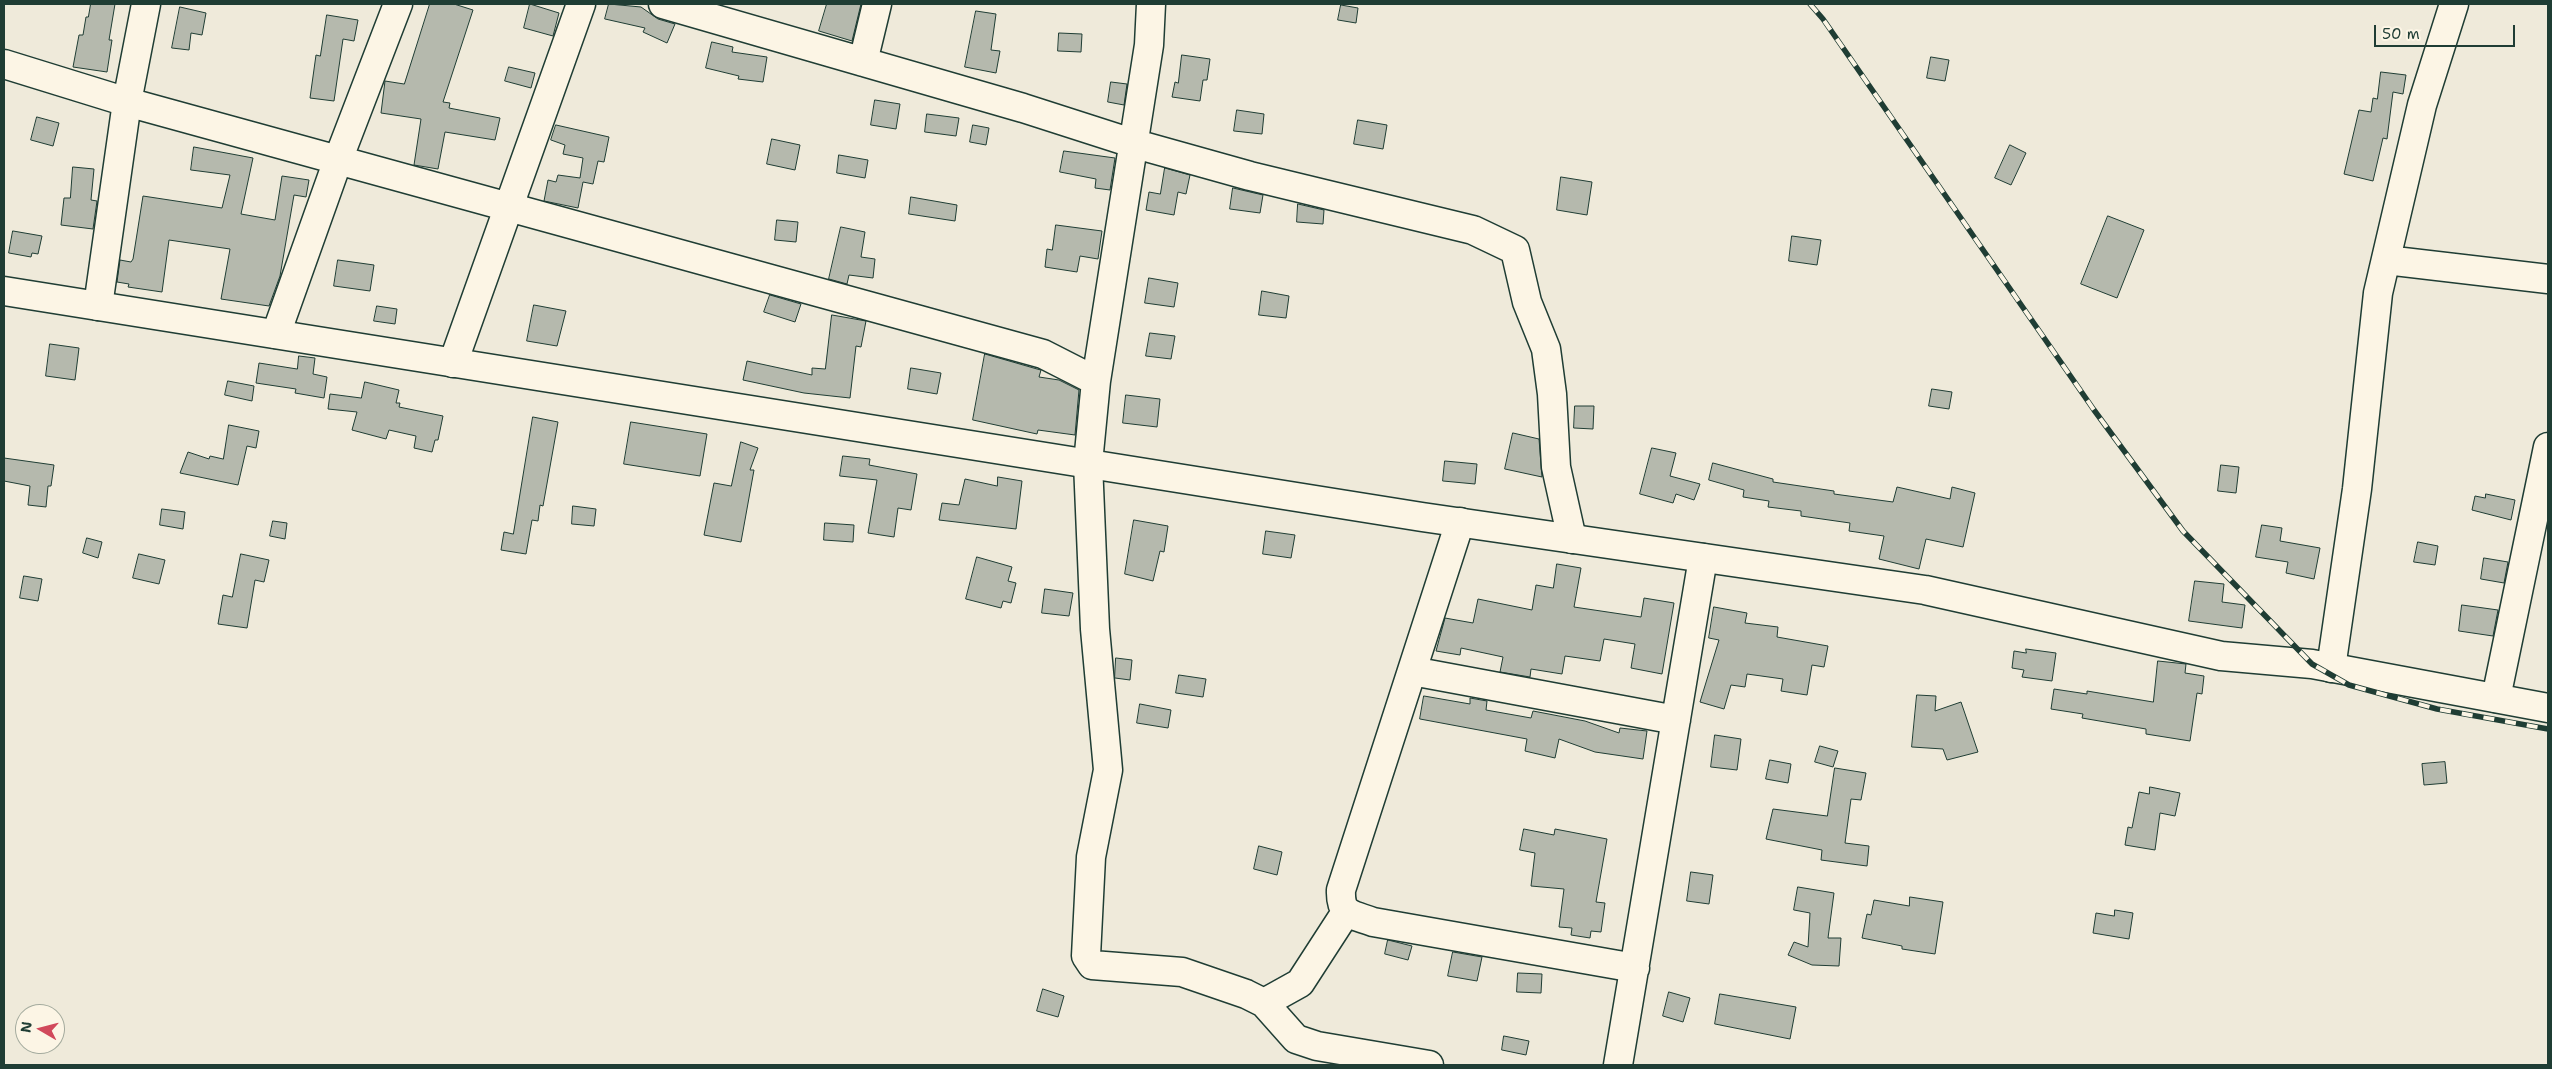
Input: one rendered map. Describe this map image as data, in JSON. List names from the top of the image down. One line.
{"scale_bar":"50 m","north":"left"}
